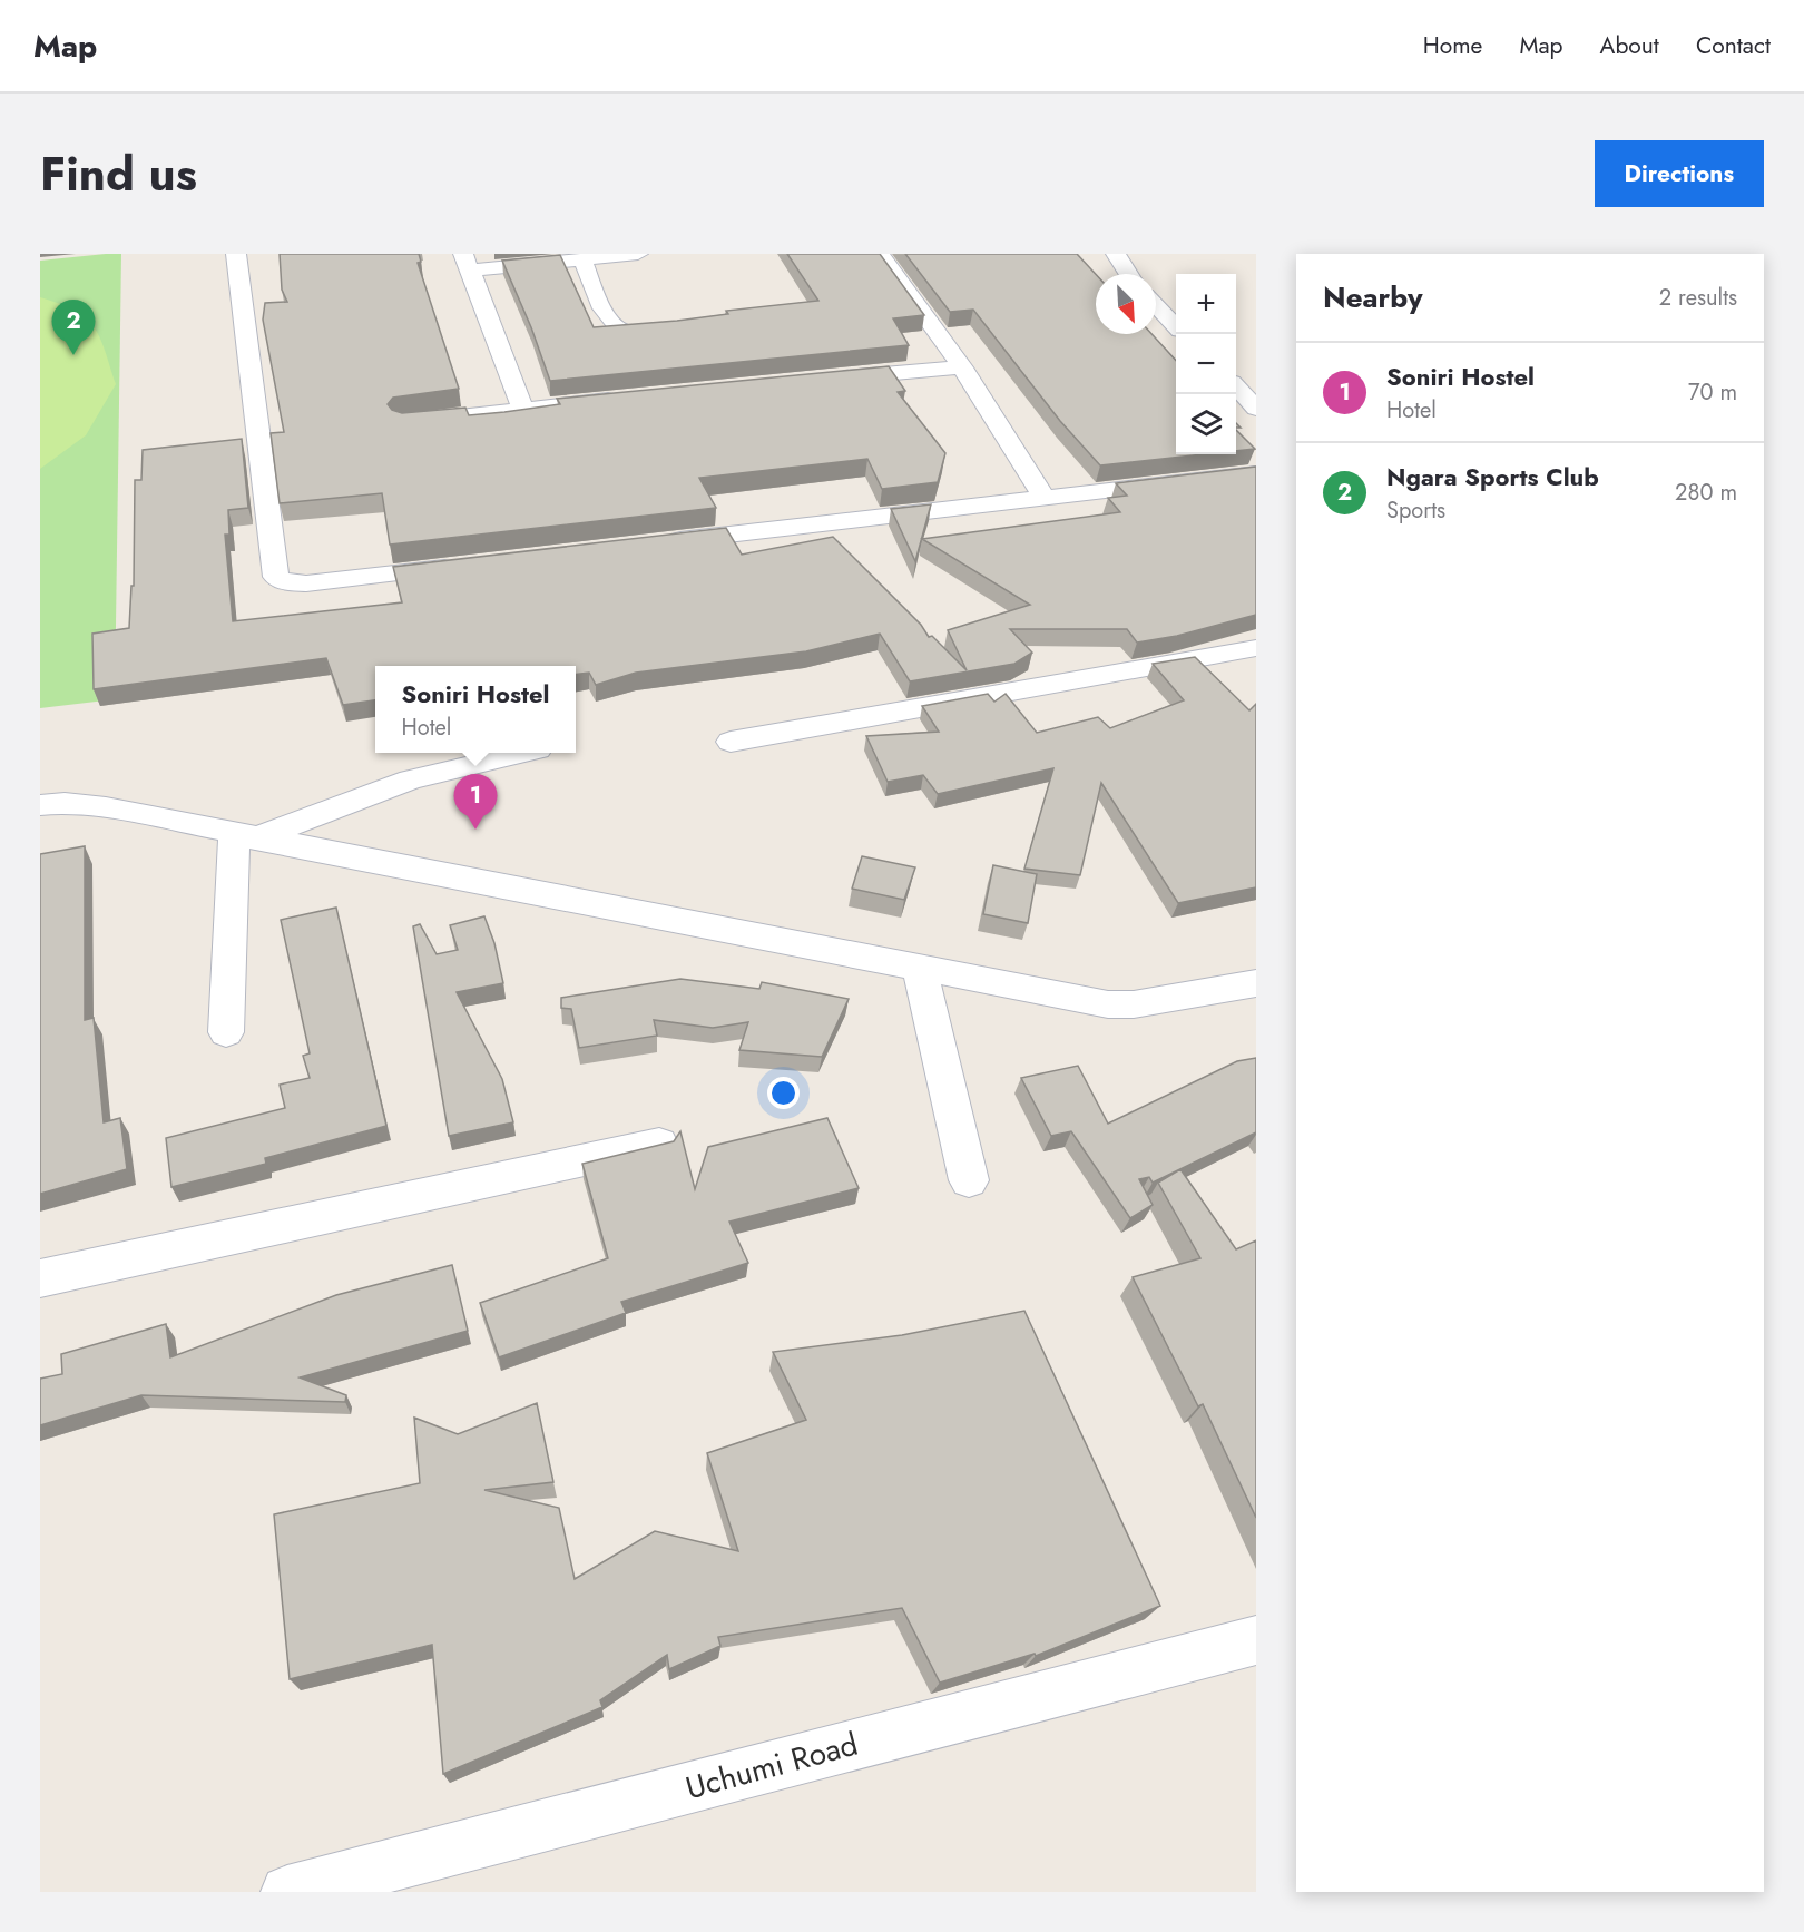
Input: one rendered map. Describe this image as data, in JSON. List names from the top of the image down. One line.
{"streets":{"street":["Uchumi Road"]},"north":"bottom right","page":{"header":"Map","nav":["Home","Map","About","Contact"],"title":"Find us","buttons":"Directions","heading":["Nearby","2 results"],"map_buttons":["+","−"],"pins":["2","1"],"list":[{"mark":"1","name":"Soniri Hostel","note":"Hotel","value":"70 m"},{"mark":"2","name":"Ngara Sports Club","note":"Sports","value":"280 m"}],"popup":["Soniri Hostel","Hotel"]}}
